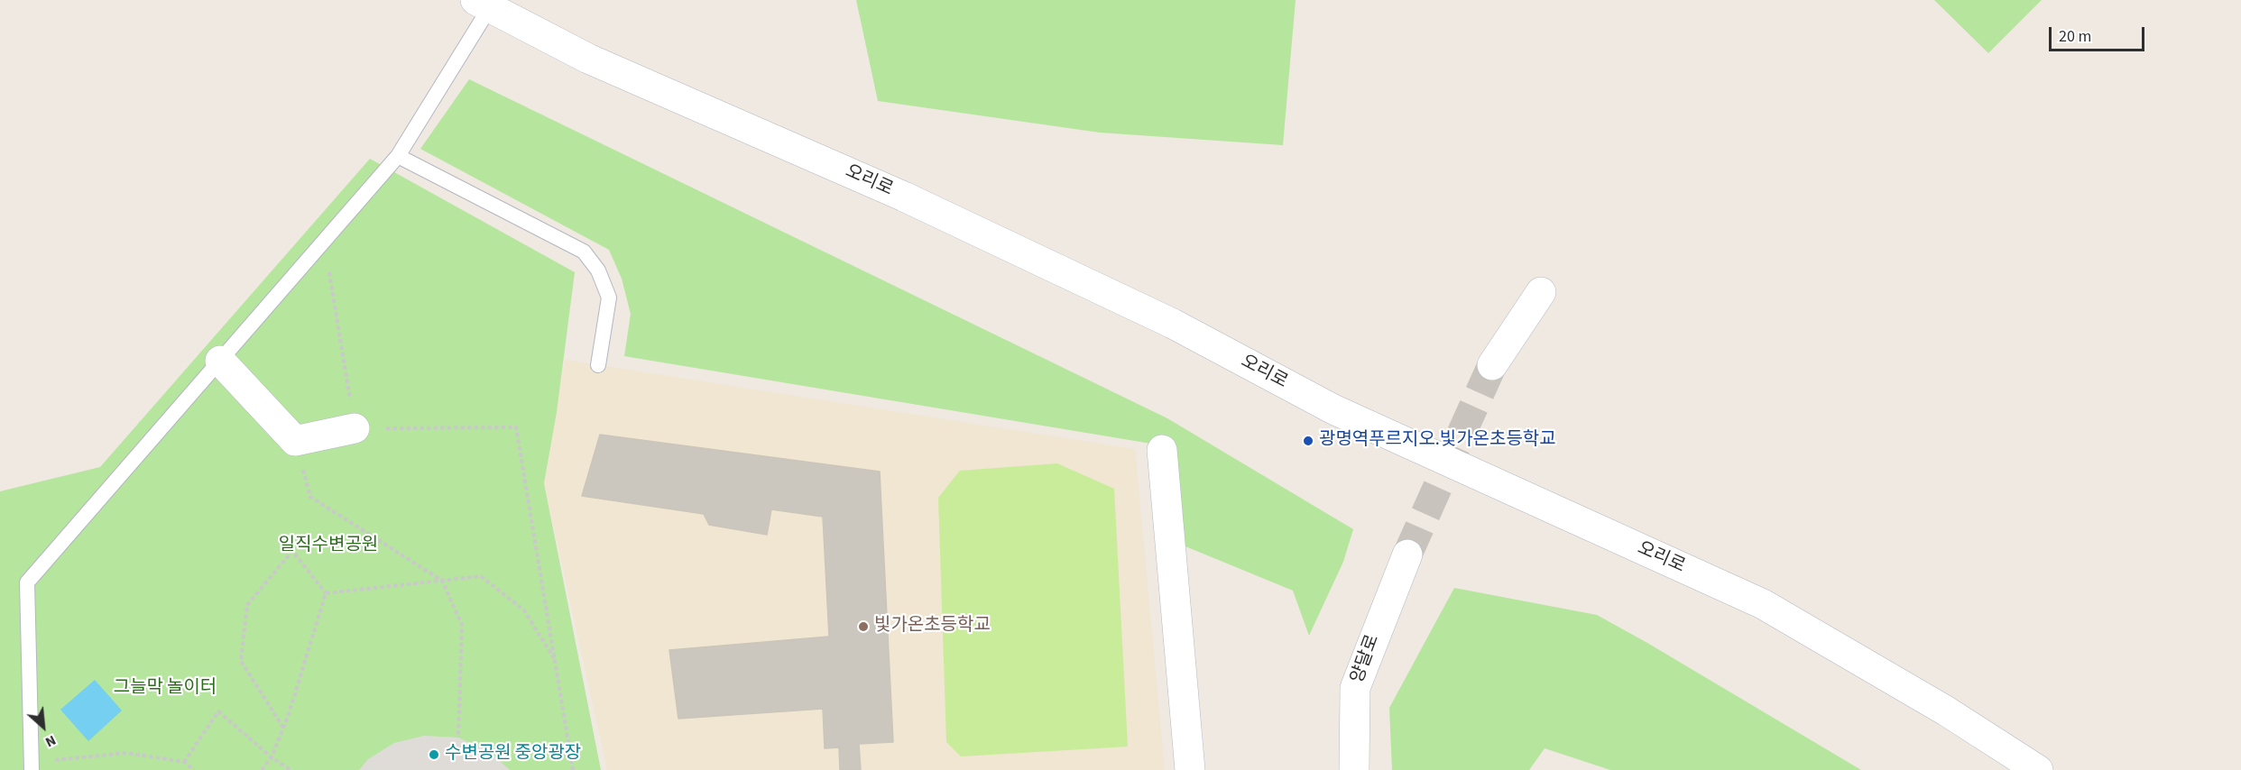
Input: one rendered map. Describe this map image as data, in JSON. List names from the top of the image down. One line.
{"streets":{"main road":["오리로","양달로"]},"parks":["일직수변공원","그늘막 놀이터"],"places":["광명역푸르지오.빛가온초등학교","빛가온초등학교","수변공원 중앙광장"],"scale_bar":"20 m","north":"bottom right"}
